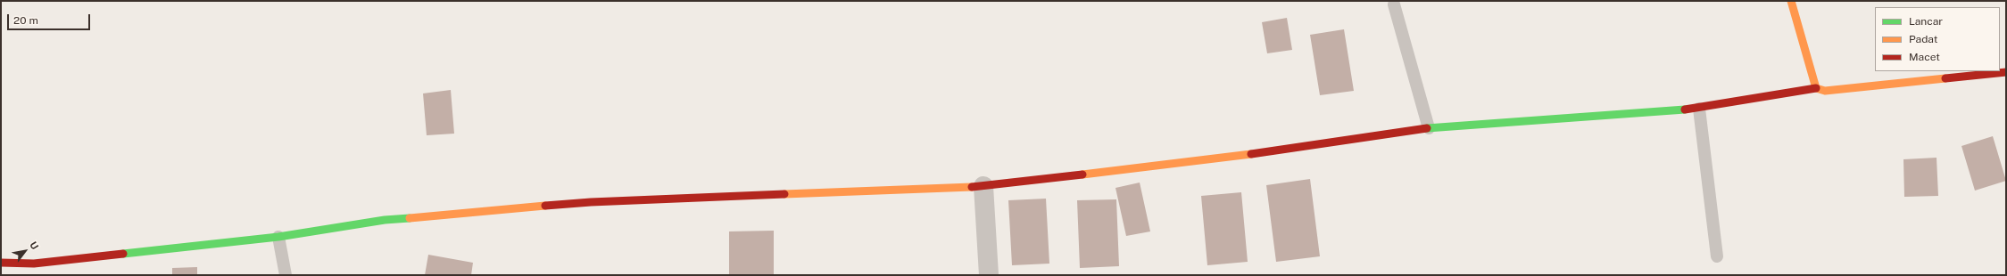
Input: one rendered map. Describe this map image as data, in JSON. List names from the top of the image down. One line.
{"legend":["Lancar","Padat","Macet"],"scale_bar":"20 m","north":"top right"}
